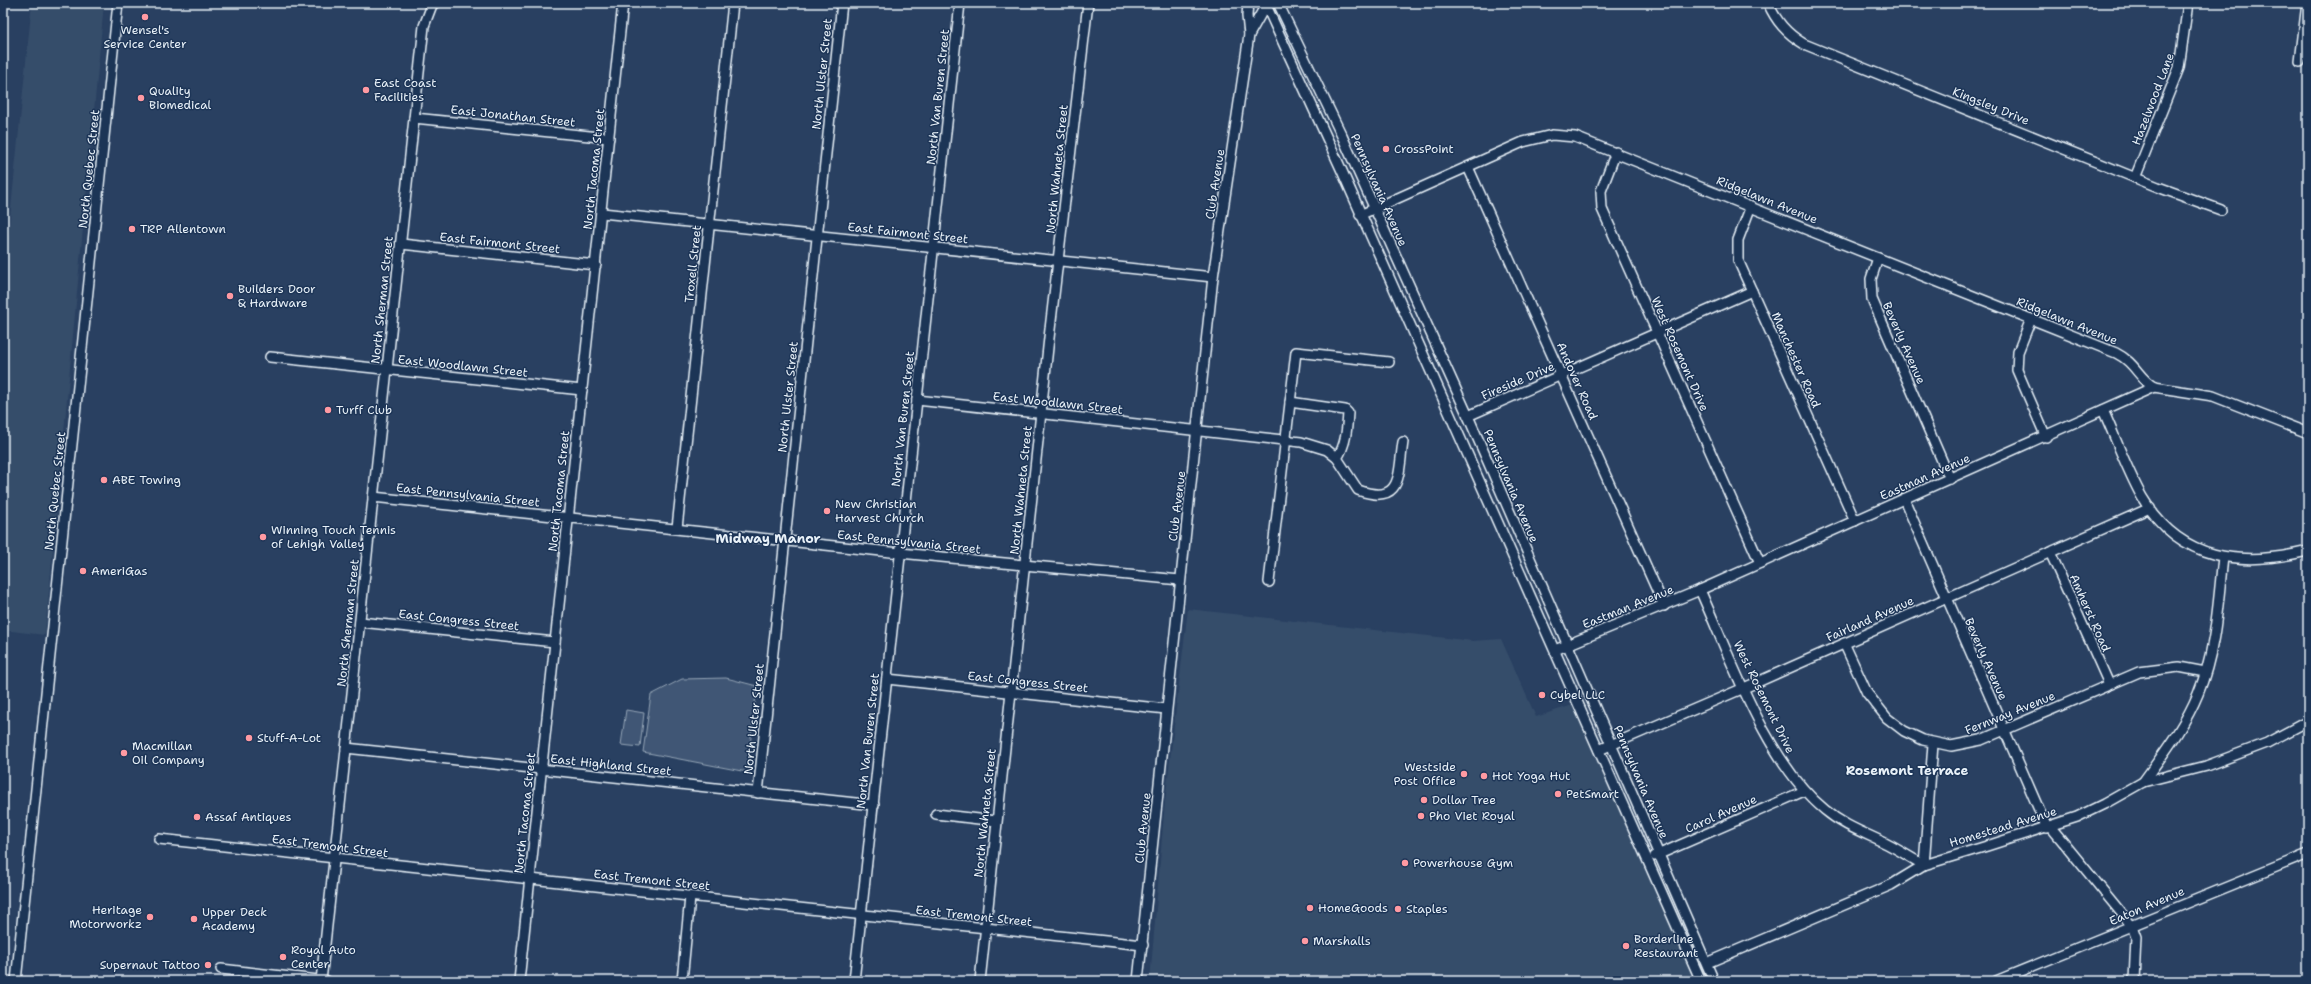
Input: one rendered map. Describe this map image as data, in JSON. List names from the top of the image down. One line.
{"streets":{"street":["North Ulster Street","North Van Buren Street","Hazelwood Lane","Kingsley Drive","East Jonathan Street","North Quebec Street","North Tacoma Street","North Wahneta Street","Club Avenue","Pennsylvania Avenue","Ridgelawn Avenue","East Fairmont Street","Troxell Street","North Sherman Street","Beverly Avenue","West Rosemont Drive","Manchester Road","East Woodlawn Street","Fireside Drive","Andover Road","Eastman Avenue","East Pennsylvania Street","Amherst Road","Fairland Avenue","East Congress Street","Fernway Avenue","East Highland Street","Carol Avenue","Homestead Avenue","East Tremont Street","Eaton Avenue"]},"crossings":[["North Ulster Street","East Fairmont Street"],["North Ulster Street","East Pennsylvania Street"],["North Ulster Street","East Highland Street"],["North Van Buren Street","East Fairmont Street"],["North Van Buren Street","East Woodlawn Street"],["North Van Buren Street","East Pennsylvania Street"],["North Van Buren Street","East Congress Street"],["North Van Buren Street","East Highland Street"],["North Van Buren Street","East Tremont Street"],["Hazelwood Lane","Kingsley Drive"],["East Jonathan Street","North Tacoma Street"],["East Jonathan Street","North Sherman Street"],["North Tacoma Street","East Fairmont Street"],["North Tacoma Street","East Woodlawn Street"],["North Tacoma Street","East Pennsylvania Street"],["North Tacoma Street","East Congress Street"],["North Tacoma Street","East Highland Street"],["North Tacoma Street","East Tremont Street"],["North Wahneta Street","East Fairmont Street"],["North Wahneta Street","East Woodlawn Street"],["North Wahneta Street","East Pennsylvania Street"],["North Wahneta Street","East Congress Street"],["North Wahneta Street","East Tremont Street"],["Club Avenue","Pennsylvania Avenue"],["Club Avenue","East Fairmont Street"],["Club Avenue","East Woodlawn Street"],["Club Avenue","East Pennsylvania Street"],["Club Avenue","East Congress Street"],["Club Avenue","East Tremont Street"],["Pennsylvania Avenue","Ridgelawn Avenue"],["Pennsylvania Avenue","Fireside Drive"],["Pennsylvania Avenue","Eastman Avenue"],["Pennsylvania Avenue","Fairland Avenue"],["Pennsylvania Avenue","Carol Avenue"],["Pennsylvania Avenue","Homestead Avenue"],["Ridgelawn Avenue","Beverly Avenue"],["Ridgelawn Avenue","West Rosemont Drive"],["Ridgelawn Avenue","Manchester Road"],["Ridgelawn Avenue","Andover Road"],["Ridgelawn Avenue","Eastman Avenue"],["East Fairmont Street","Troxell Street"],["East Fairmont Street","North Sherman Street"],["Troxell Street","East Pennsylvania Street"],["North Sherman Street","East Woodlawn Street"],["North Sherman Street","East Pennsylvania Street"],["North Sherman Street","East Congress Street"],["North Sherman Street","East Highland Street"],["North Sherman Street","East Tremont Street"],["Beverly Avenue","Eastman Avenue"],["Beverly Avenue","Fairland Avenue"],["Beverly Avenue","Fernway Avenue"],["Beverly Avenue","Homestead Avenue"],["Beverly Avenue","Eaton Avenue"],["West Rosemont Drive","Fireside Drive"],["West Rosemont Drive","Eastman Avenue"],["West Rosemont Drive","Fairland Avenue"],["West Rosemont Drive","Carol Avenue"],["West Rosemont Drive","Homestead Avenue"],["Manchester Road","Fireside Drive"],["Manchester Road","Eastman Avenue"],["Fireside Drive","Andover Road"],["Andover Road","Eastman Avenue"],["Amherst Road","Fairland Avenue"],["Amherst Road","Fernway Avenue"],["Fairland Avenue","Fernway Avenue"]],"districts":["Midway Manor","Rosemont Terrace"],"places":["Wensel's Service Center","East Coast Facilities","Quality Biomedical","CrossPoint","TRP Allentown","Builders Door & Hardware","Turff Club","ABE Towing","New Christian Harvest Church","Winning Touch Tennis of Lehigh Valley","AmeriGas","Cybel LLC","Stuff-A-Lot","Macmillan Oil Company","Westside Post Office","Hot Yoga Hut","PetSmart","Dollar Tree","Pho Viet Royal","Assaf Antiques","Powerhouse Gym","HomeGoods","Staples","Heritage Motorworkz","Upper Deck Academy","Marshalls","Borderline Restaurant","Royal Auto Center","Supernaut Tattoo"]}
